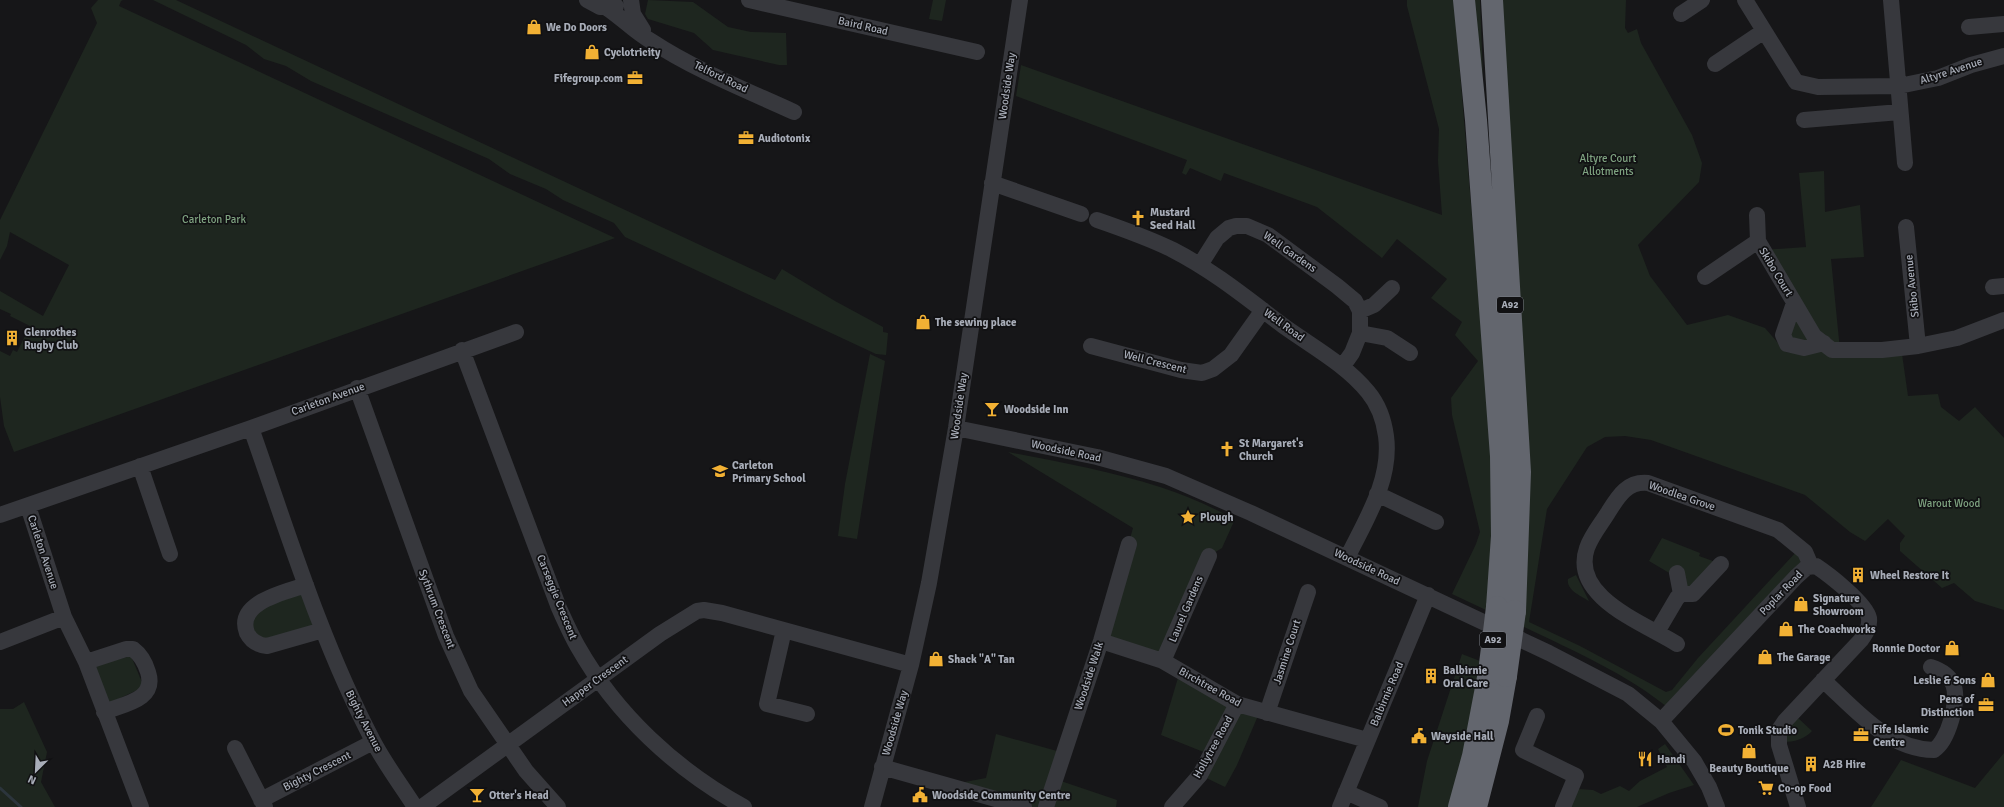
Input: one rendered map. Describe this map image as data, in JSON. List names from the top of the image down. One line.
{"streets":{"highway":["A92"],"street":["Baird Road","Altyre Avenue","Telford Road","Woodside Way","Well Gardens","Skibo Court","Skibo Avenue","Well Road","Well Crescent","Carleton Avenue","Woodside Road","Woodlea Grove","Poplar Road","Carseggie Crescent","Sythrum Crescent","Laurel Gardens","Jasmine Court","Woodside Walk","Happer Crescent","Birchtree Road","Balbirnie Road","Bighty Avenue","Hollytree Road","Bighty Crescent"]},"crossings":[["Woodside Way","Woodside Road"],["Woodside Way","Happer Crescent"],["Well Gardens","Well Road"],["Well Road","Well Crescent"],["Well Road","Woodside Road"],["Carleton Avenue","Carseggie Crescent"],["Carleton Avenue","Sythrum Crescent"],["Carleton Avenue","Bighty Avenue"],["Woodside Road","Poplar Road"],["Woodside Road","Balbirnie Road"],["Woodlea Grove","Poplar Road"],["Carseggie Crescent","Happer Crescent"],["Sythrum Crescent","Happer Crescent"],["Laurel Gardens","Birchtree Road"],["Jasmine Court","Birchtree Road"],["Woodside Walk","Birchtree Road"],["Birchtree Road","Balbirnie Road"],["Birchtree Road","Hollytree Road"],["Bighty Avenue","Bighty Crescent"]],"parks":["Altyre Court Allotments","Carleton Park","Warout Wood"],"places":{"shop":["We Do Doors","Cyclotricity","The sewing place","Signature Showroom","The Coachworks","Ronnie Doctor","The Garage","Shack \"A\" Tan","Leslie & Sons","Beauty Boutique"],"office":["Fifegroup.com","Audiotonix","Pens of Distinction","Fife Islamic Centre"],"church":["Mustard Seed Hall","St Margaret's Church"],"building":["Glenrothes Rugby Club","Wheel Restore It","Balbirnie Oral Care","A2B Hire"],"bar":["Woodside Inn","Otter's Head"],"school or university":["Carleton Primary School"],"place":["Plough"],"sports":["Tonik Studio"],"public building":["Wayside Hall","Woodside Community Centre"],"restaurant":["Handi"],"supermarket":["Co-op Food"]},"north":"bottom left"}
